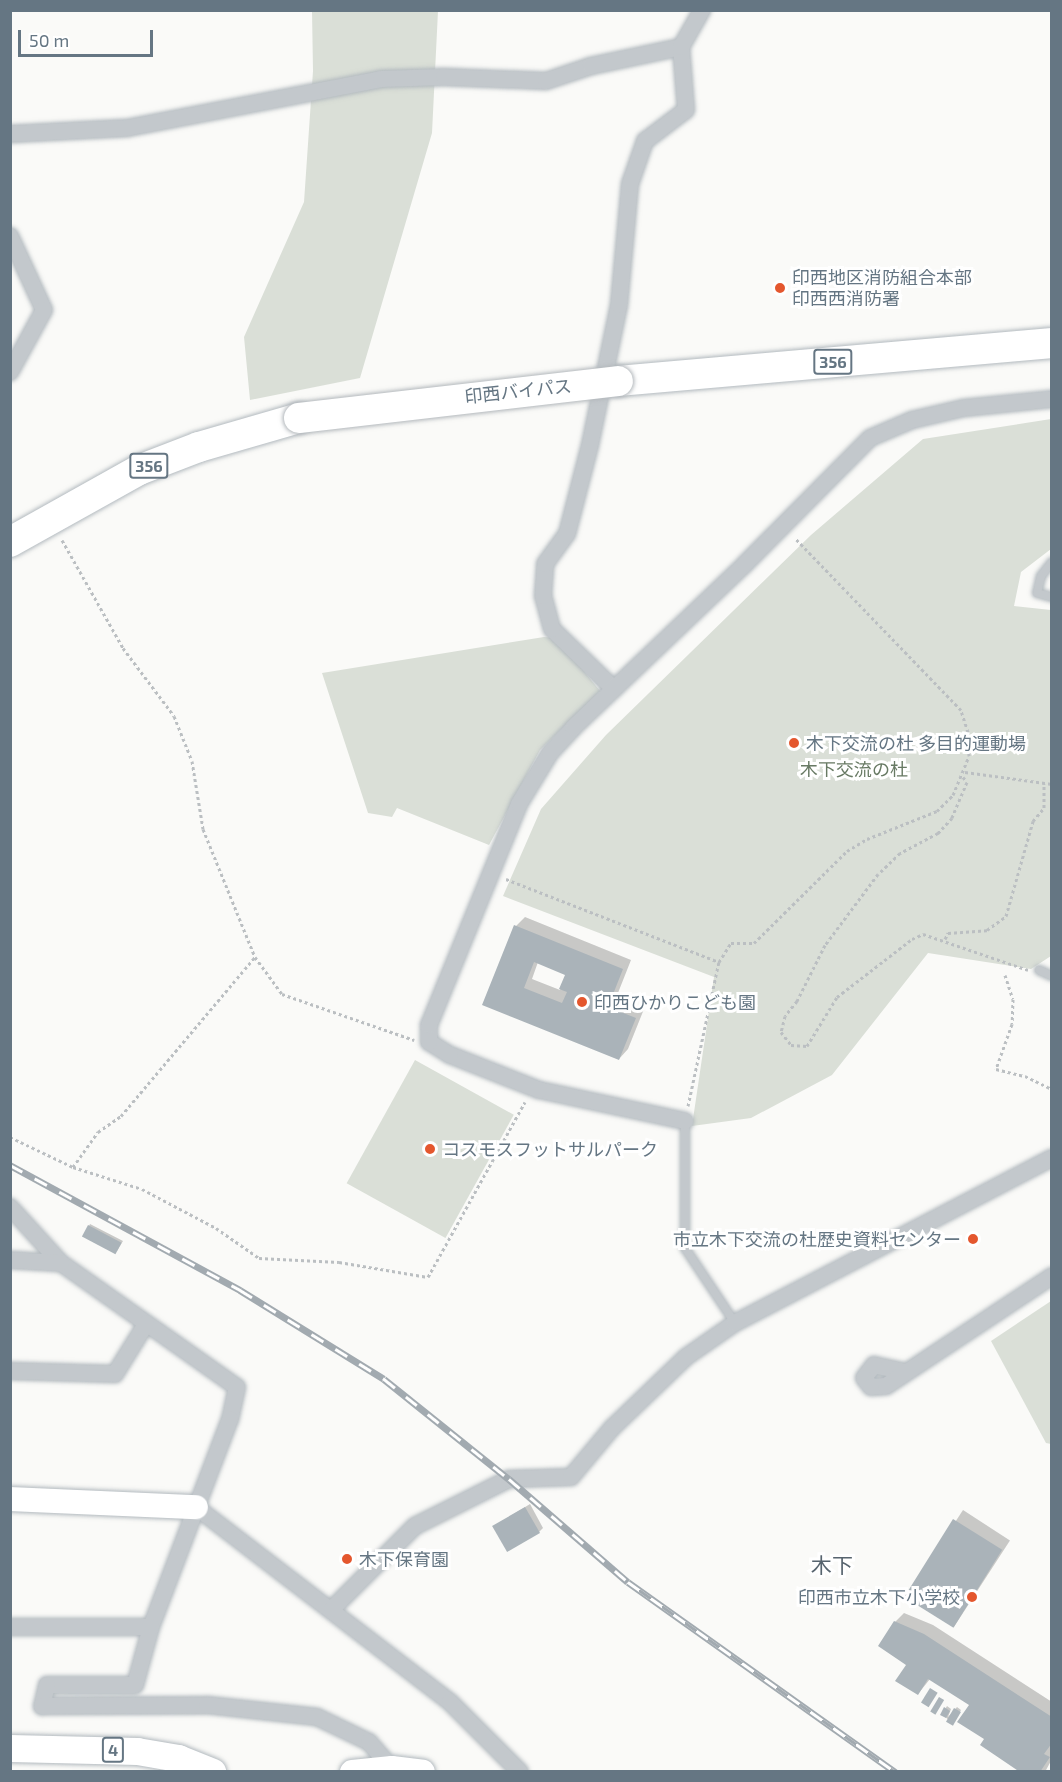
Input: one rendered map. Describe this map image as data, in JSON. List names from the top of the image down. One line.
{"streets":{"highway":["356","印西バイパス"],"main road":["4"]},"districts":["木下"],"parks":["木下交流の杜"],"places":["印西地区消防組合本部 印西西消防署","木下交流の杜 多目的運動場","印西ひかりこども園","コスモスフットサルパーク","市立木下交流の杜歴史資料センター","木下保育園","印西市立木下小学校"],"scale_bar":"50 m"}
